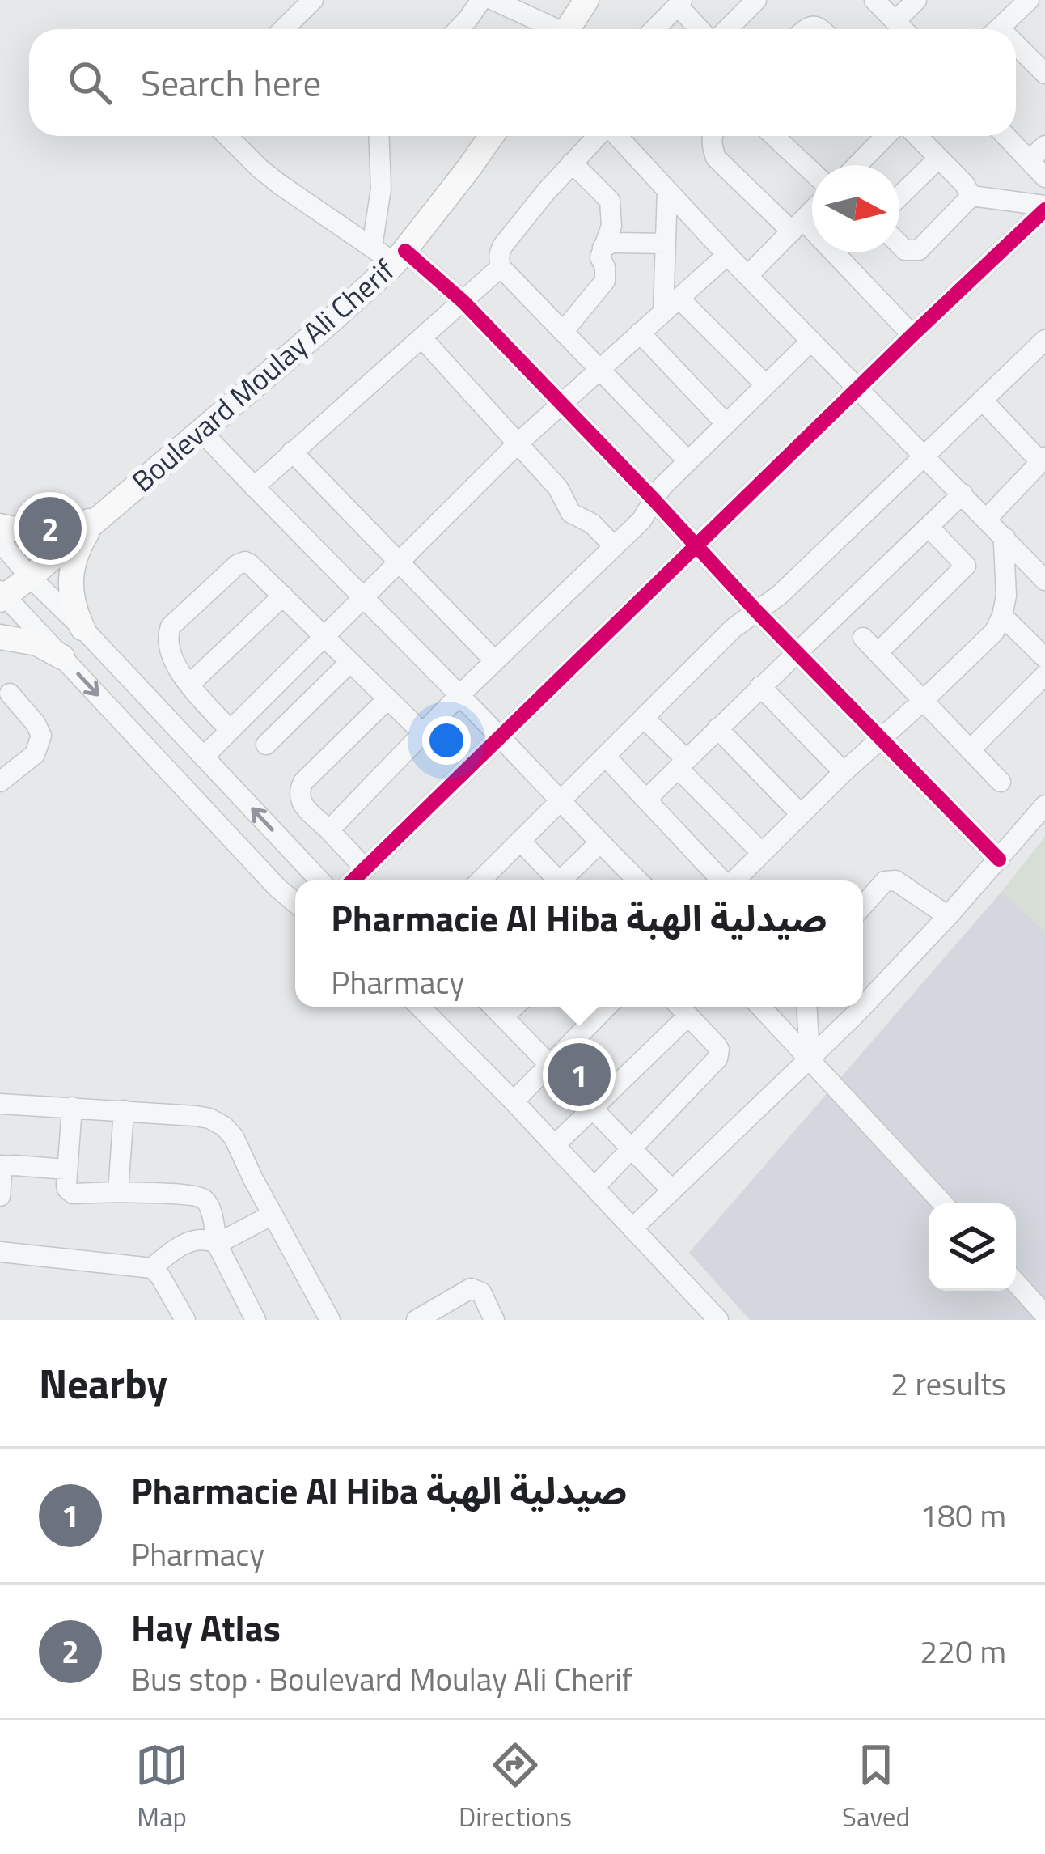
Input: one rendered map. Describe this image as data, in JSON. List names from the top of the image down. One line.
{"streets":{"main road":["Boulevard Moulay Ali Cherif"]},"north":"right","page":{"search":"Search here","pins":["2","1"],"popup":["Pharmacie Al Hiba صيدلية الهبة","Pharmacy"],"heading":["Nearby","2 results"],"list":[{"mark":"1","name":"Pharmacie Al Hiba صيدلية الهبة","note":"Pharmacy","value":"180 m"},{"mark":"2","name":"Hay Atlas","note":"Bus stop · Boulevard Moulay Ali Cherif","value":"220 m"}],"nav":["Map","Directions","Saved"]}}
